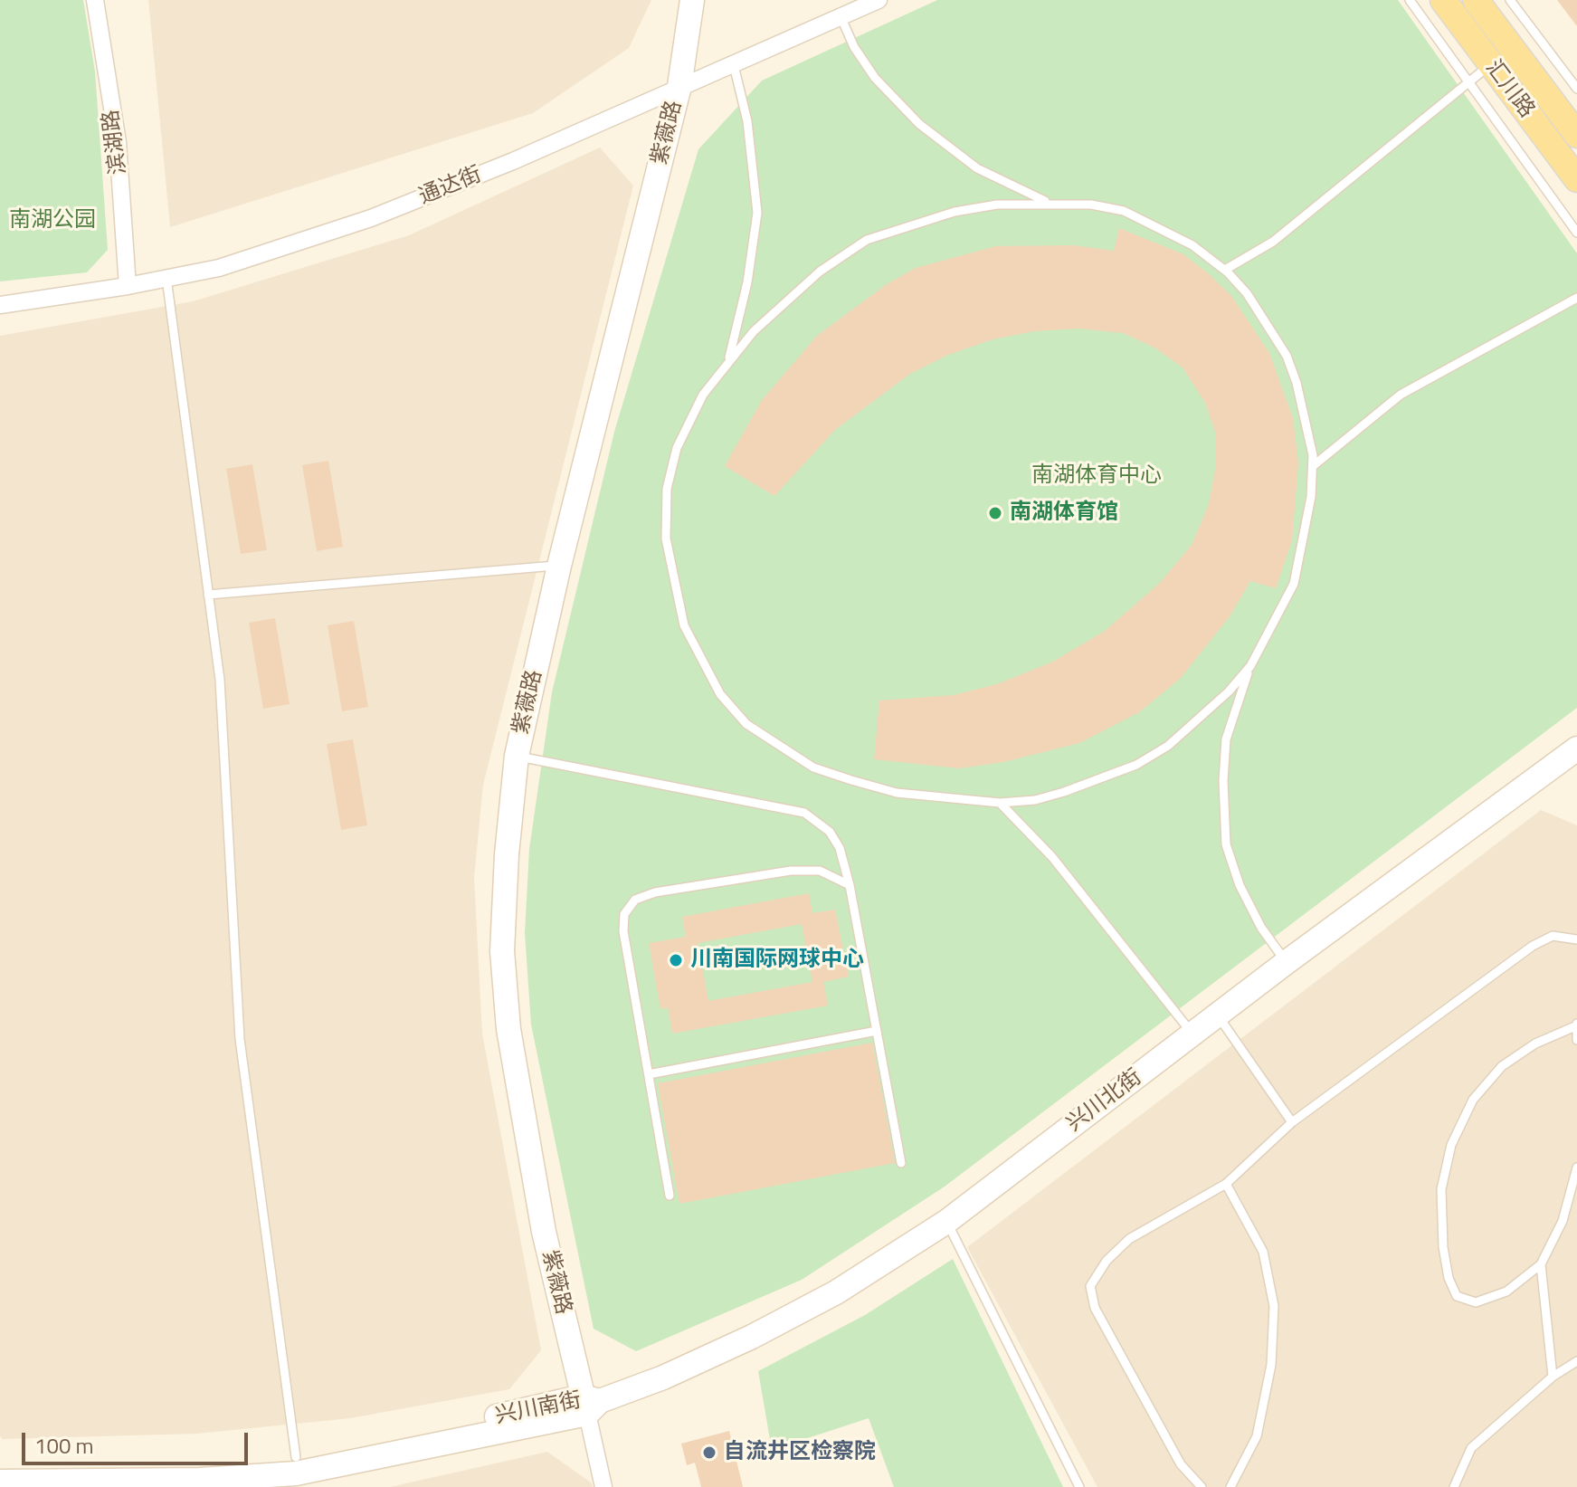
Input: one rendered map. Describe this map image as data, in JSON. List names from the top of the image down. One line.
{"streets":{"main road":["汇川路"],"street":["紫薇路","滨湖路","通达街","兴川北街","兴川南街"]},"crossings":[["紫薇路","通达街"],["紫薇路","兴川北街"],["紫薇路","兴川南街"],["滨湖路","通达街"],["兴川北街","兴川南街"]],"parks":["南湖公园","南湖体育中心"],"places":["南湖体育馆","川南国际网球中心","自流井区检察院"],"scale_bar":"100 m"}
